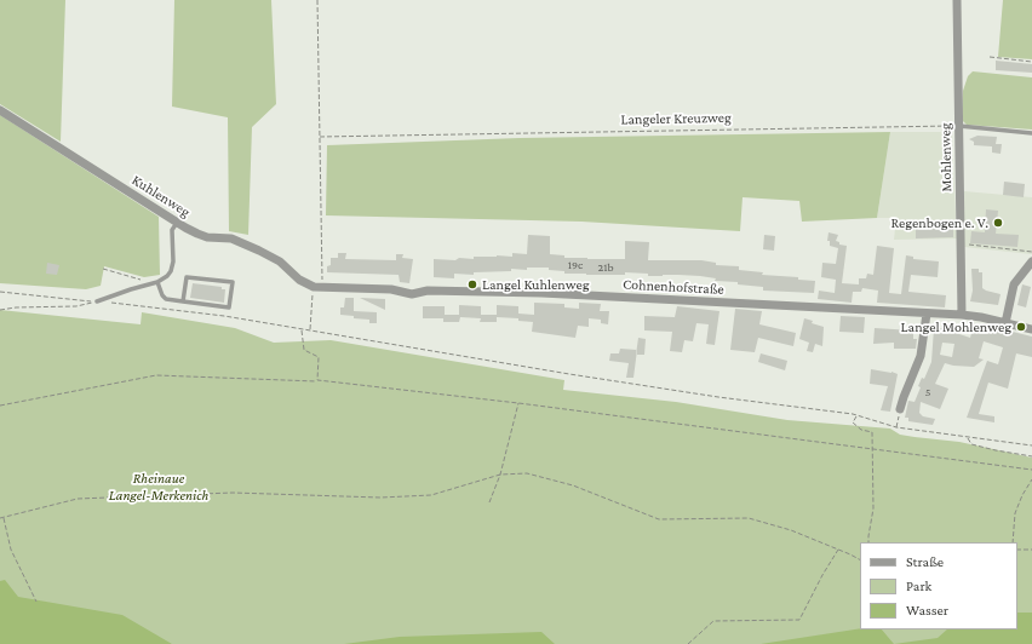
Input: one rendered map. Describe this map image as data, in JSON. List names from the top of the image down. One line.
{"streets":{"street":["Mohlenweg","Kuhlenweg","Cohnenhofstraße"],"path":["Langeler Kreuzweg"]},"crossings":[["Langeler Kreuzweg","Mohlenweg"],["Mohlenweg","Cohnenhofstraße"],["Kuhlenweg","Cohnenhofstraße"]],"parks":["Rheinaue Langel-Merkenich"],"places":["Regenbogen e. V.","Langel Kuhlenweg","Langel Mohlenweg"],"house_numbers":["19c","21b","5"],"legend":["Straße","Park","Wasser"]}
